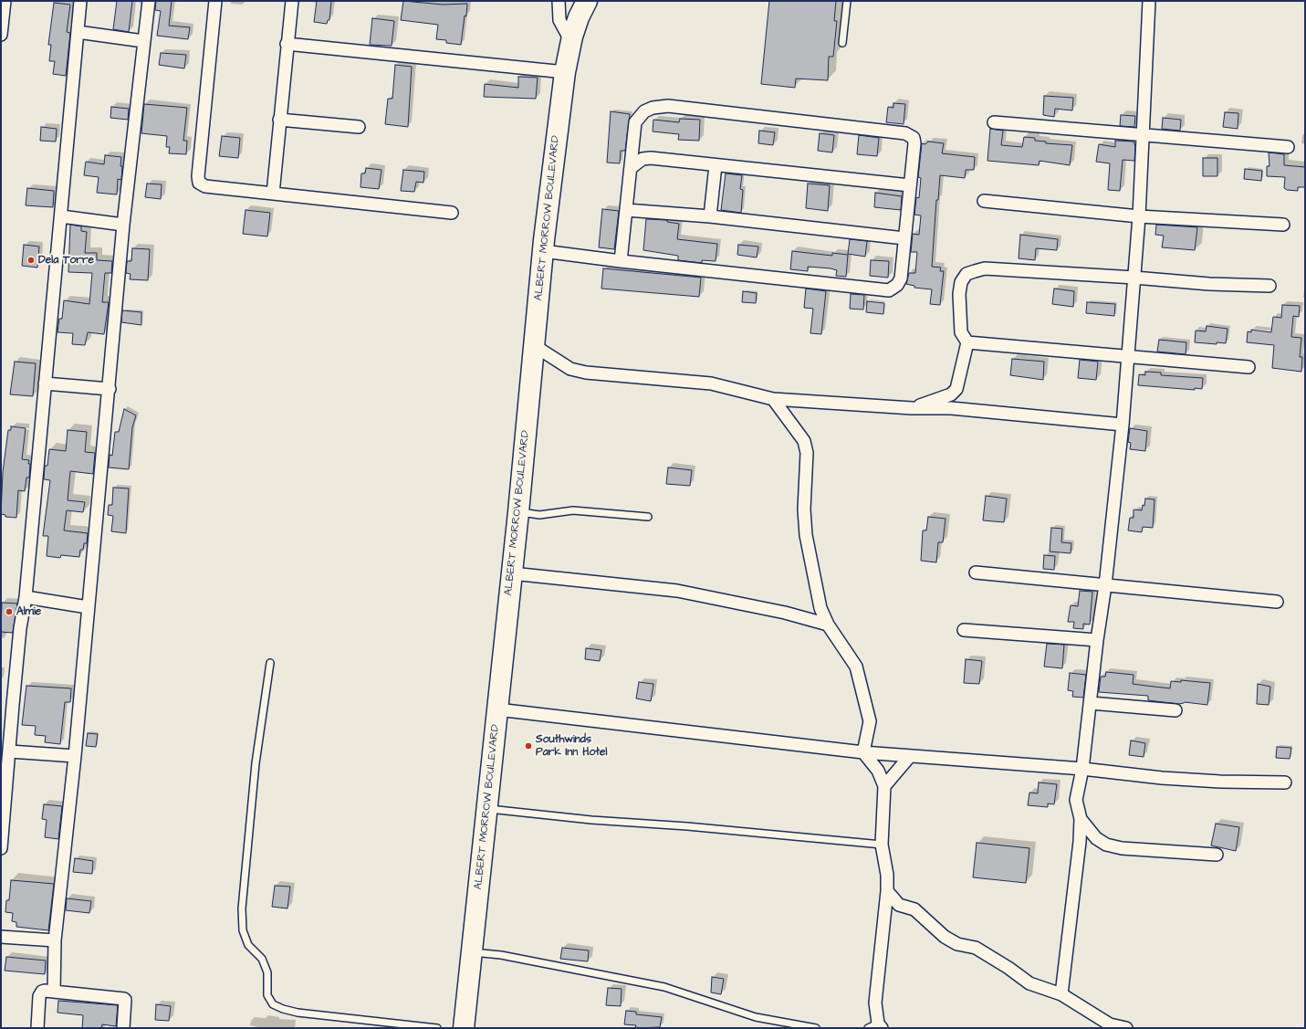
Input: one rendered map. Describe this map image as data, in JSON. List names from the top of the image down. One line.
{"streets":{"highway":["ALBERT MORROW BOULEVARD"]},"places":["Dela Torre","Almie","Southwinds Park Inn Hotel"]}
